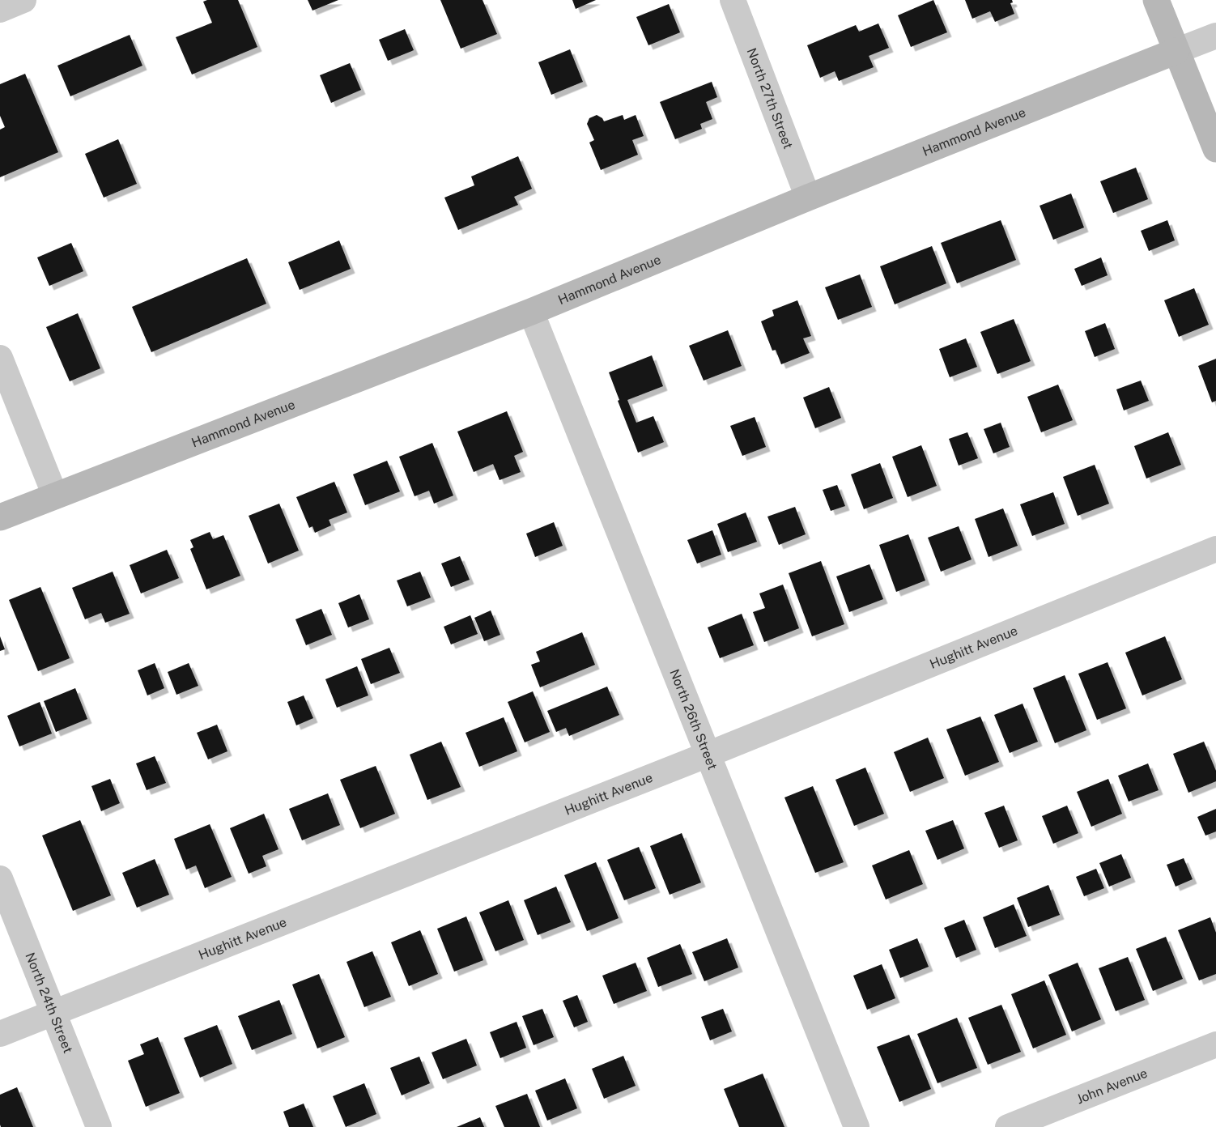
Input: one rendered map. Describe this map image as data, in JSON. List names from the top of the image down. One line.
{"streets":{"street":["North 27th Street","Hammond Avenue","Hughitt Avenue","North 26th Street","North 24th Street","John Avenue"]},"crossings":[["North 27th Street","Hammond Avenue"],["Hammond Avenue","North 26th Street"],["Hughitt Avenue","North 26th Street"],["Hughitt Avenue","North 24th Street"]]}
